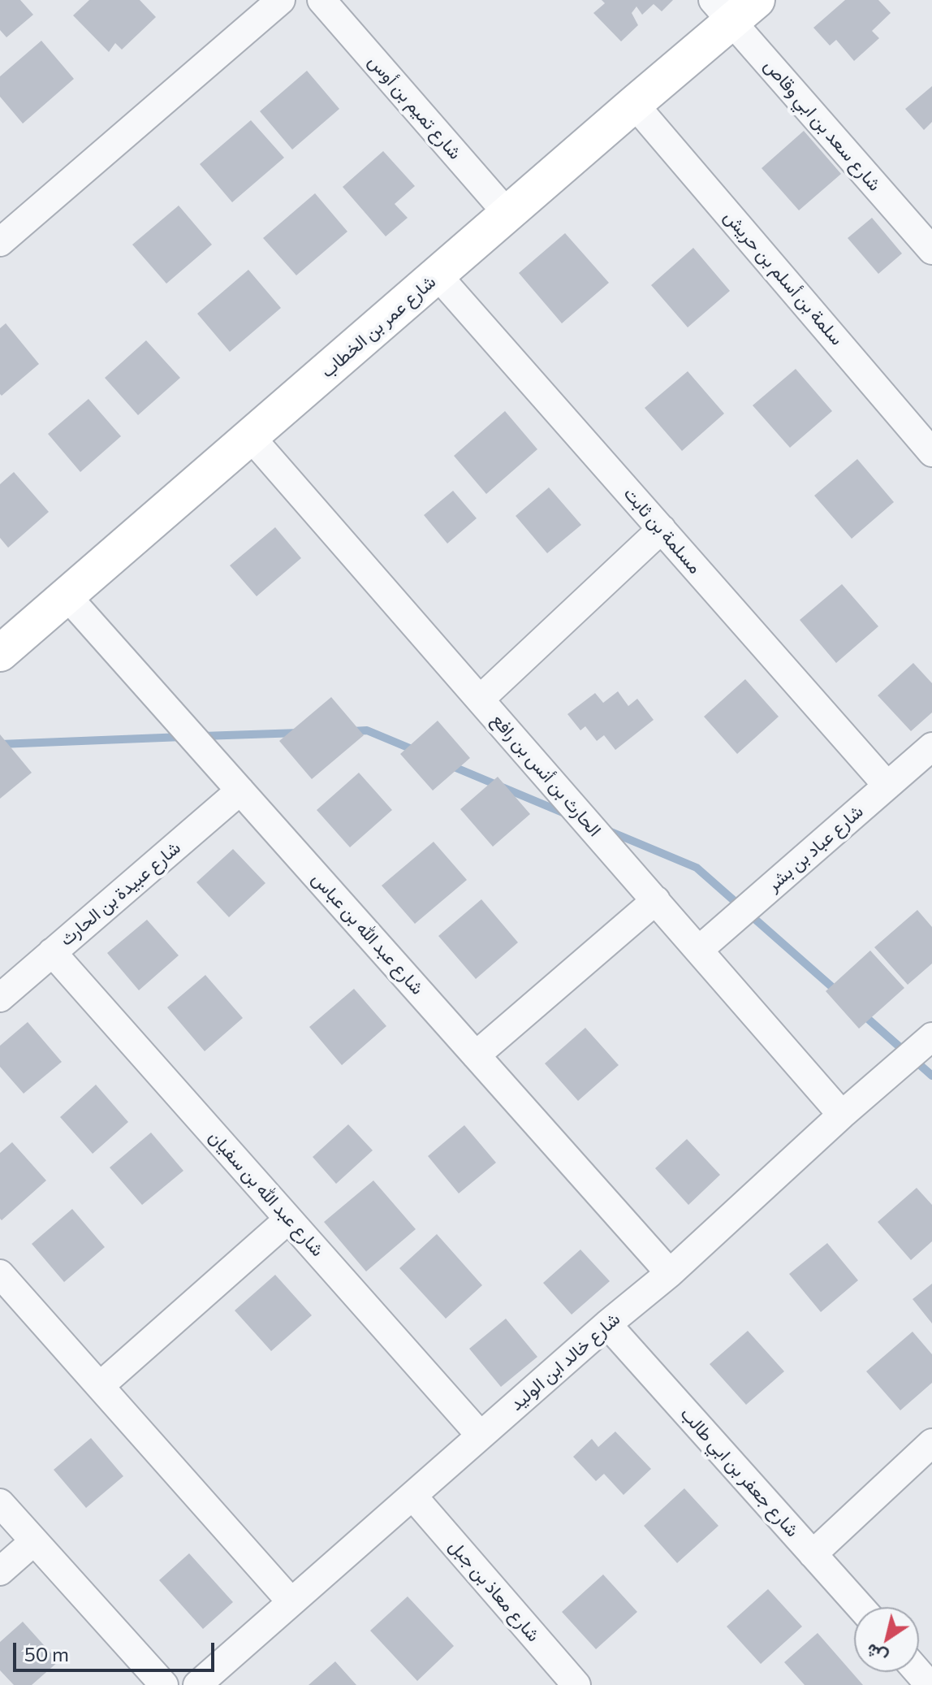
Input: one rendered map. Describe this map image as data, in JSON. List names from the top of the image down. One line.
{"streets":{"street":["شارع تميم بن أوس","شارع سعد بن ابي وقاص","سلمة بن أسلم بن حريش","شارع عمر بن الخطاب","مسلمة بن ثابت","الحارث بن أنس بن رافع","شارع عباد بن بشر","شارع عبيدة بن الحارث","شارع عبد الله بن عباس","شارع عبد الله بن سفيان","شارع خالد ابن الوليد","شارع جعفر بن ابي طالب","شارع معاذ بن جبل"]},"crossings":[["شارع تميم بن أوس","شارع عمر بن الخطاب"],["شارع سعد بن ابي وقاص","شارع عمر بن الخطاب"],["سلمة بن أسلم بن حريش","شارع عمر بن الخطاب"],["شارع عمر بن الخطاب","مسلمة بن ثابت"],["شارع عمر بن الخطاب","الحارث بن أنس بن رافع"],["شارع عمر بن الخطاب","شارع عبد الله بن عباس"],["مسلمة بن ثابت","شارع عباد بن بشر"],["الحارث بن أنس بن رافع","شارع عباد بن بشر"],["الحارث بن أنس بن رافع","شارع خالد ابن الوليد"],["شارع عبيدة بن الحارث","شارع عبد الله بن عباس"],["شارع عبيدة بن الحارث","شارع عبد الله بن سفيان"],["شارع عبد الله بن عباس","شارع خالد ابن الوليد"],["شارع عبد الله بن سفيان","شارع خالد ابن الوليد"],["شارع خالد ابن الوليد","شارع جعفر بن ابي طالب"],["شارع خالد ابن الوليد","شارع معاذ بن جبل"]],"scale_bar":"50 m","north":"bottom left"}
